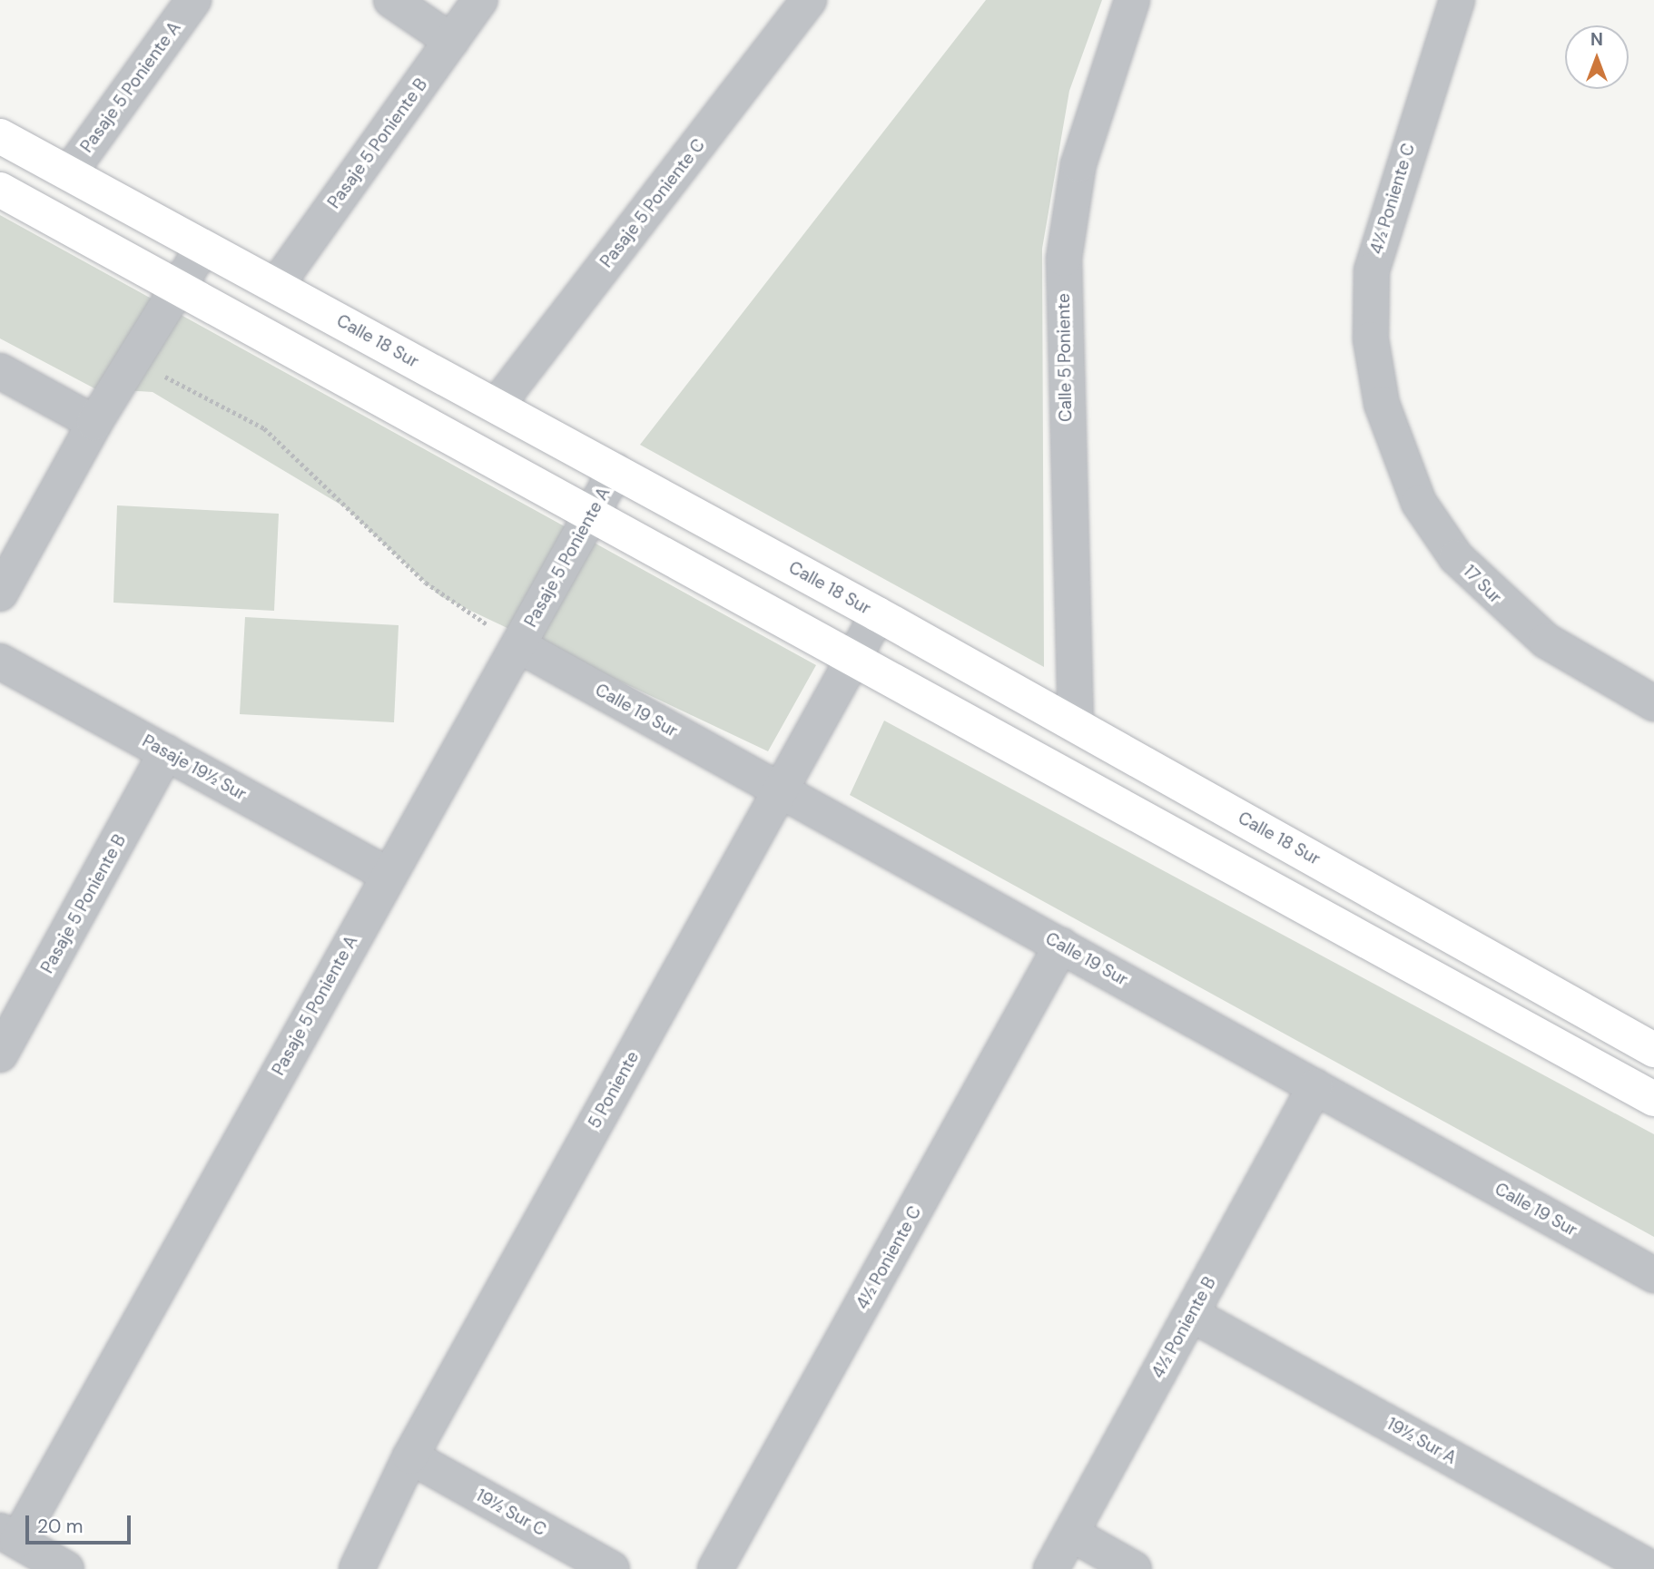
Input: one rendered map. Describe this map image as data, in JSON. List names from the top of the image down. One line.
{"streets":{"main road":["Calle 18 Sur"],"street":["Pasaje 5 Poniente A","Pasaje 5 Poniente B","4½ Poniente C","Pasaje 5 Poniente C","Calle 5 Poniente","17 Sur","Calle 19 Sur","Pasaje 19½ Sur","5 Poniente","4½ Poniente B","19½ Sur A","19½ Sur C"]},"crossings":[["Pasaje 5 Poniente A","Calle 18 Sur"],["Pasaje 5 Poniente A","Calle 19 Sur"],["Pasaje 5 Poniente A","Pasaje 19½ Sur"],["Pasaje 5 Poniente B","Calle 18 Sur"],["Pasaje 5 Poniente B","Pasaje 19½ Sur"],["4½ Poniente C","17 Sur"],["4½ Poniente C","Calle 19 Sur"],["Pasaje 5 Poniente C","Calle 18 Sur"],["Calle 18 Sur","Calle 5 Poniente"],["Calle 18 Sur","5 Poniente"],["Calle 19 Sur","5 Poniente"],["Calle 19 Sur","4½ Poniente B"],["5 Poniente","19½ Sur C"],["4½ Poniente B","19½ Sur A"]],"scale_bar":"20 m","north":"top"}
